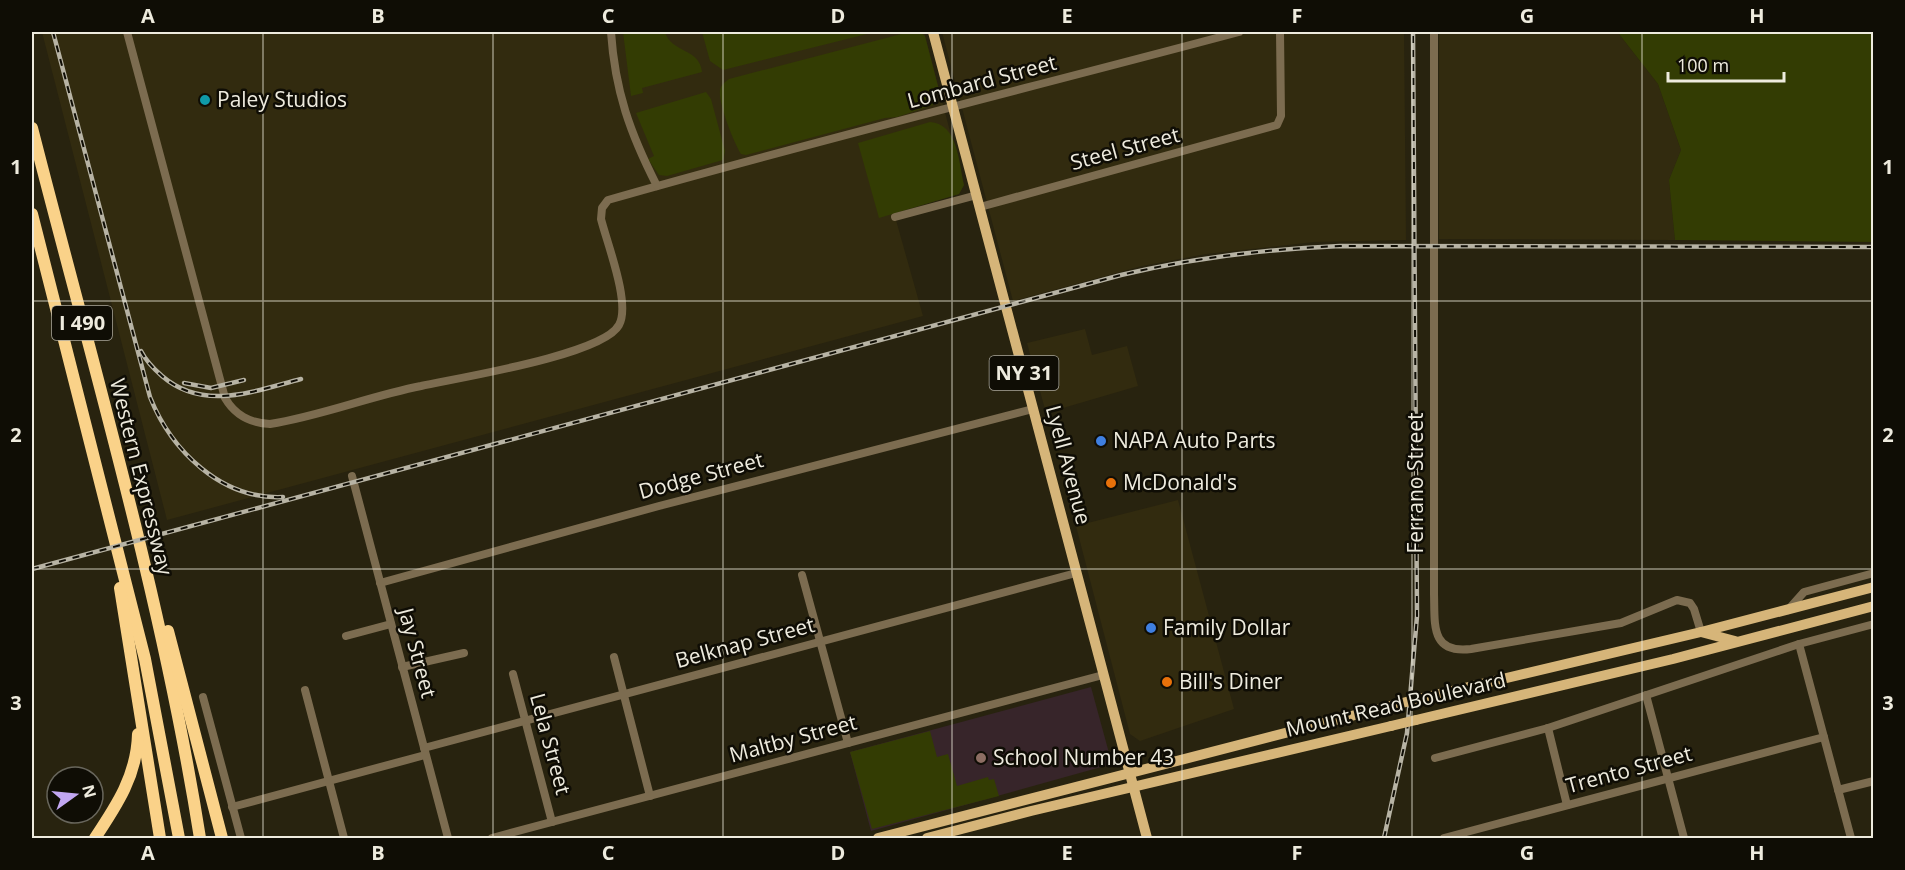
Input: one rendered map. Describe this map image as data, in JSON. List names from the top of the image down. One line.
{"streets":{"highway":["I 490","Western Expressway"],"main road":["NY 31","Lyell Avenue","Mount Read Boulevard"],"street":["Lombard Street","Steel Street","Dodge Street","Ferrano Street","Belknap Street","Jay Street","Maltby Street","Lela Street","Trento Street"]},"crossings":[["Lombard Street","Lyell Avenue"],["Steel Street","Lyell Avenue"],["Lyell Avenue","Dodge Street"],["Lyell Avenue","Belknap Street"],["Lyell Avenue","Mount Read Boulevard"],["Lyell Avenue","Maltby Street"],["Dodge Street","Jay Street"],["Ferrano Street","Mount Read Boulevard"],["Belknap Street","Jay Street"],["Belknap Street","Lela Street"],["Maltby Street","Lela Street"]],"places":["Paley Studios","NAPA Auto Parts","McDonald's","Family Dollar","Bill's Diner","School Number 43"],"scale_bar":"100 m","north":"right","grid":{"columns":["A","B","C","D","E","F","G","H"],"rows":["1","2","3"]}}
